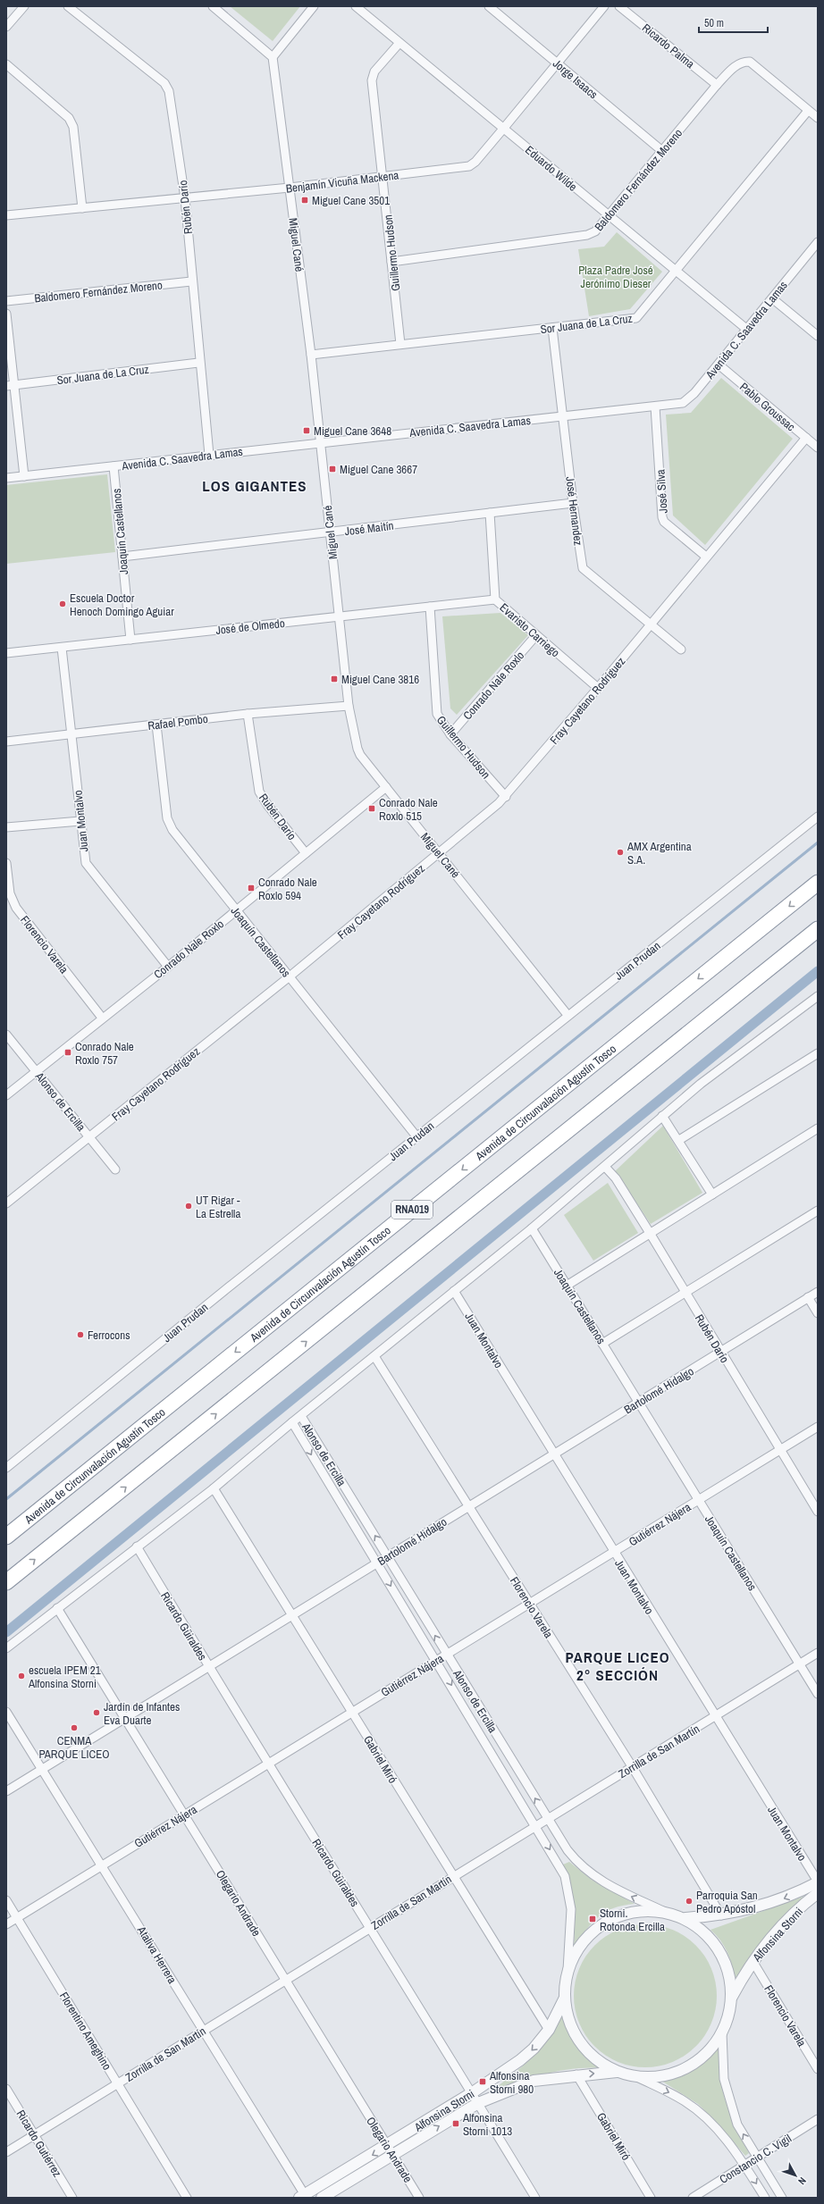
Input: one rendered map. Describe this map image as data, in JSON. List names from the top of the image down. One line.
{"streets":{"highway":["Avenida de Circunvalación Agustín Tosco","RNA019"],"street":["Ricardo Palma","Jorge Isaacs","Eduardo Wilde","Baldomero Fernández Moreno","Benjamín Vicuña Mackena","Rubén Darío","Miguel Cané","Guillermo Hudson","Sor Juana de La Cruz","Avenida C. Saavedra Lamas","Pablo Groussac","José Silva","José Hernandez","José Maitín","Joaquín Castellanos","José de Olmedo","Evaristo Carriego","Conrado Nale Roxlo","Fray Cayetano Rodríguez","Rafael Pombo","Juan Montalvo","Florencio Varela","Juan Prudan","Alonso de Ercilla","Bartolomé Hidalgo","Gutiérrez Nájera","Ricardo Güiraldes","Zorrilla de San Martín","Gabriel Miró","Olegario Andrade","Alfonsina Storni","Ataliva Herrera","Florentino Ameghino","Ricardo Gutiérrez","Constancio C. Vigil"]},"crossings":[["Ricardo Palma","Baldomero Fernández Moreno"],["Jorge Isaacs","Baldomero Fernández Moreno"],["Jorge Isaacs","Benjamín Vicuña Mackena"],["Eduardo Wilde","Baldomero Fernández Moreno"],["Eduardo Wilde","Benjamín Vicuña Mackena"],["Eduardo Wilde","Guillermo Hudson"],["Eduardo Wilde","Sor Juana de La Cruz"],["Eduardo Wilde","Avenida C. Saavedra Lamas"],["Baldomero Fernández Moreno","Rubén Darío"],["Baldomero Fernández Moreno","Guillermo Hudson"],["Baldomero Fernández Moreno","Sor Juana de La Cruz"],["Benjamín Vicuña Mackena","Rubén Darío"],["Benjamín Vicuña Mackena","Miguel Cané"],["Benjamín Vicuña Mackena","Guillermo Hudson"],["Rubén Darío","Sor Juana de La Cruz"],["Rubén Darío","Avenida C. Saavedra Lamas"],["Rubén Darío","Conrado Nale Roxlo"],["Rubén Darío","Rafael Pombo"],["Rubén Darío","Bartolomé Hidalgo"],["Rubén Darío","Gutiérrez Nájera"],["Miguel Cané","Sor Juana de La Cruz"],["Miguel Cané","Avenida C. Saavedra Lamas"],["Miguel Cané","José Maitín"],["Miguel Cané","José de Olmedo"],["Miguel Cané","Conrado Nale Roxlo"],["Miguel Cané","Fray Cayetano Rodríguez"],["Miguel Cané","Rafael Pombo"],["Miguel Cané","Juan Prudan"],["Guillermo Hudson","Sor Juana de La Cruz"],["Guillermo Hudson","José de Olmedo"],["Guillermo Hudson","Conrado Nale Roxlo"],["Guillermo Hudson","Fray Cayetano Rodríguez"],["Sor Juana de La Cruz","José Hernandez"],["Avenida C. Saavedra Lamas","Pablo Groussac"],["Avenida C. Saavedra Lamas","José Silva"],["Avenida C. Saavedra Lamas","José Hernandez"],["Avenida C. Saavedra Lamas","Joaquín Castellanos"],["Pablo Groussac","Fray Cayetano Rodríguez"],["José Silva","Fray Cayetano Rodríguez"],["José Hernandez","José Maitín"],["José Hernandez","Fray Cayetano Rodríguez"],["José Maitín","Joaquín Castellanos"],["José Maitín","Evaristo Carriego"],["Joaquín Castellanos","José de Olmedo"],["Joaquín Castellanos","Conrado Nale Roxlo"],["Joaquín Castellanos","Fray Cayetano Rodríguez"],["Joaquín Castellanos","Rafael Pombo"],["Joaquín Castellanos","Juan Prudan"],["Joaquín Castellanos","Bartolomé Hidalgo"],["Joaquín Castellanos","Gutiérrez Nájera"],["Joaquín Castellanos","Zorrilla de San Martín"],["José de Olmedo","Evaristo Carriego"],["José de Olmedo","Juan Montalvo"],["Evaristo Carriego","Conrado Nale Roxlo"],["Evaristo Carriego","Fray Cayetano Rodríguez"],["Conrado Nale Roxlo","Juan Montalvo"],["Conrado Nale Roxlo","Florencio Varela"],["Conrado Nale Roxlo","Alonso de Ercilla"],["Fray Cayetano Rodríguez","Alonso de Ercilla"],["Rafael Pombo","Juan Montalvo"],["Juan Montalvo","Bartolomé Hidalgo"],["Juan Montalvo","Gutiérrez Nájera"],["Juan Montalvo","Zorrilla de San Martín"],["Juan Montalvo","Alfonsina Storni"],["Florencio Varela","Bartolomé Hidalgo"],["Florencio Varela","Gutiérrez Nájera"],["Florencio Varela","Zorrilla de San Martín"],["Florencio Varela","Alfonsina Storni"],["Alonso de Ercilla","Bartolomé Hidalgo"],["Alonso de Ercilla","Gutiérrez Nájera"],["Alonso de Ercilla","Zorrilla de San Martín"],["Bartolomé Hidalgo","Ricardo Güiraldes"],["Bartolomé Hidalgo","Gabriel Miró"],["Bartolomé Hidalgo","Olegario Andrade"],["Bartolomé Hidalgo","Ataliva Herrera"],["Gutiérrez Nájera","Ricardo Güiraldes"],["Gutiérrez Nájera","Gabriel Miró"],["Gutiérrez Nájera","Olegario Andrade"],["Gutiérrez Nájera","Ataliva Herrera"],["Gutiérrez Nájera","Florentino Ameghino"],["Ricardo Güiraldes","Zorrilla de San Martín"],["Ricardo Güiraldes","Alfonsina Storni"],["Zorrilla de San Martín","Gabriel Miró"],["Zorrilla de San Martín","Olegario Andrade"],["Zorrilla de San Martín","Ataliva Herrera"],["Zorrilla de San Martín","Florentino Ameghino"],["Zorrilla de San Martín","Ricardo Gutiérrez"],["Gabriel Miró","Alfonsina Storni"],["Olegario Andrade","Alfonsina Storni"],["Alfonsina Storni","Ataliva Herrera"]],"districts":["LOS GIGANTES","PARQUE LICEO 2° SECCIÓN"],"parks":["Plaza Padre José Jerónimo Dieser"],"places":{"transit":["Miguel Cane 3501","Miguel Cane 3648","Miguel Cane 3667","Miguel Cane 3816","Conrado Nale Roxlo 515","Conrado Nale Roxlo 594","Conrado Nale Roxlo 757","Storni. Rotonda Ercilla","Alfonsina Storni 980","Alfonsina Storni 1013"],"other":["Escuela Doctor Henoch Domingo Aguiar","AMX Argentina S.A.","UT Rigar - La Estrella","Ferrocons","escuela IPEM 21 Alfonsina Storni","Jardín de Infantes Eva Duarte","CENMA PARQUE LICEO","Parroquia San Pedro Apóstol"]},"scale_bar":"50 m","north":"bottom right"}
